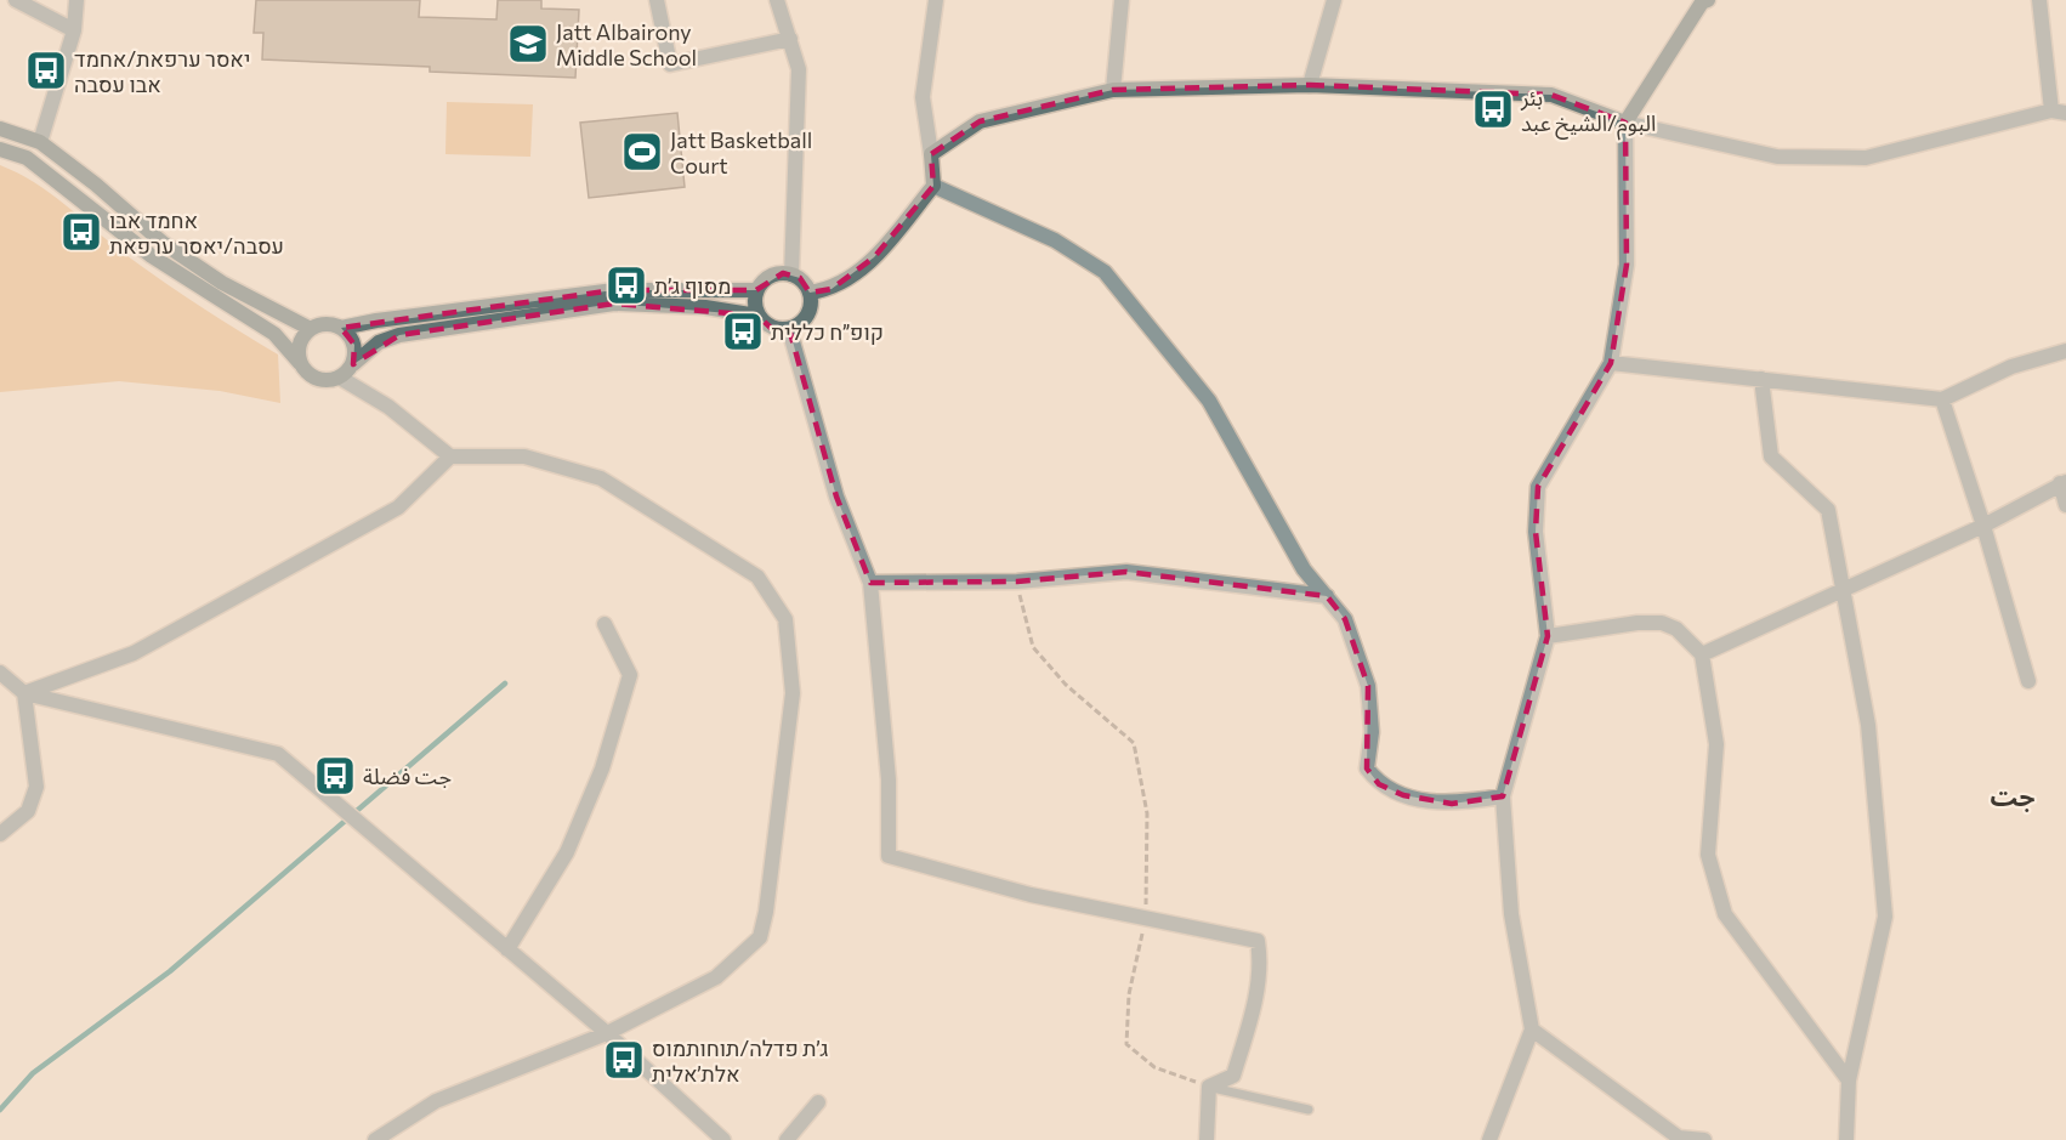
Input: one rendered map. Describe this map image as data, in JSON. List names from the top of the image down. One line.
{"districts":["جت"],"places":{"school or university":["Jatt Albairony Middle School"],"bus stop":["יאסר ערפאת/אחמד אבו עסבה","بئر البوم/الشيخ عبد","אחמד אבו עסבה/יאסר ערפאת","מסוף ג׳ת","קופ״ח כללית","جت فضلة","ג׳ת פדלה/תוחותמוס אלת׳אלית"],"sports":["Jatt Basketball Court"]}}
